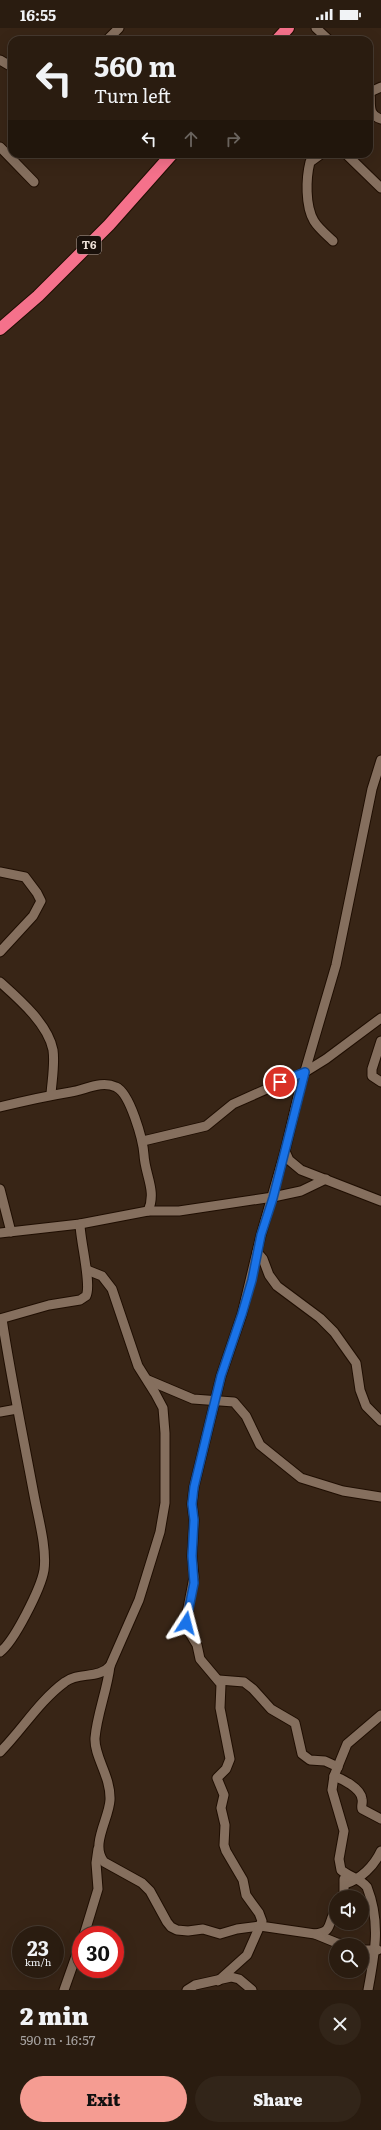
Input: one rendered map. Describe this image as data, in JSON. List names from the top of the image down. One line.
{"streets":{"highway":["T6"]},"page":{"status":"16:55","turn":["560 m","Turn left"],"speed":"23 km/h","limit":"30","heading":["2 min","590 m · 16:57"],"buttons":["Exit","Share"]}}
